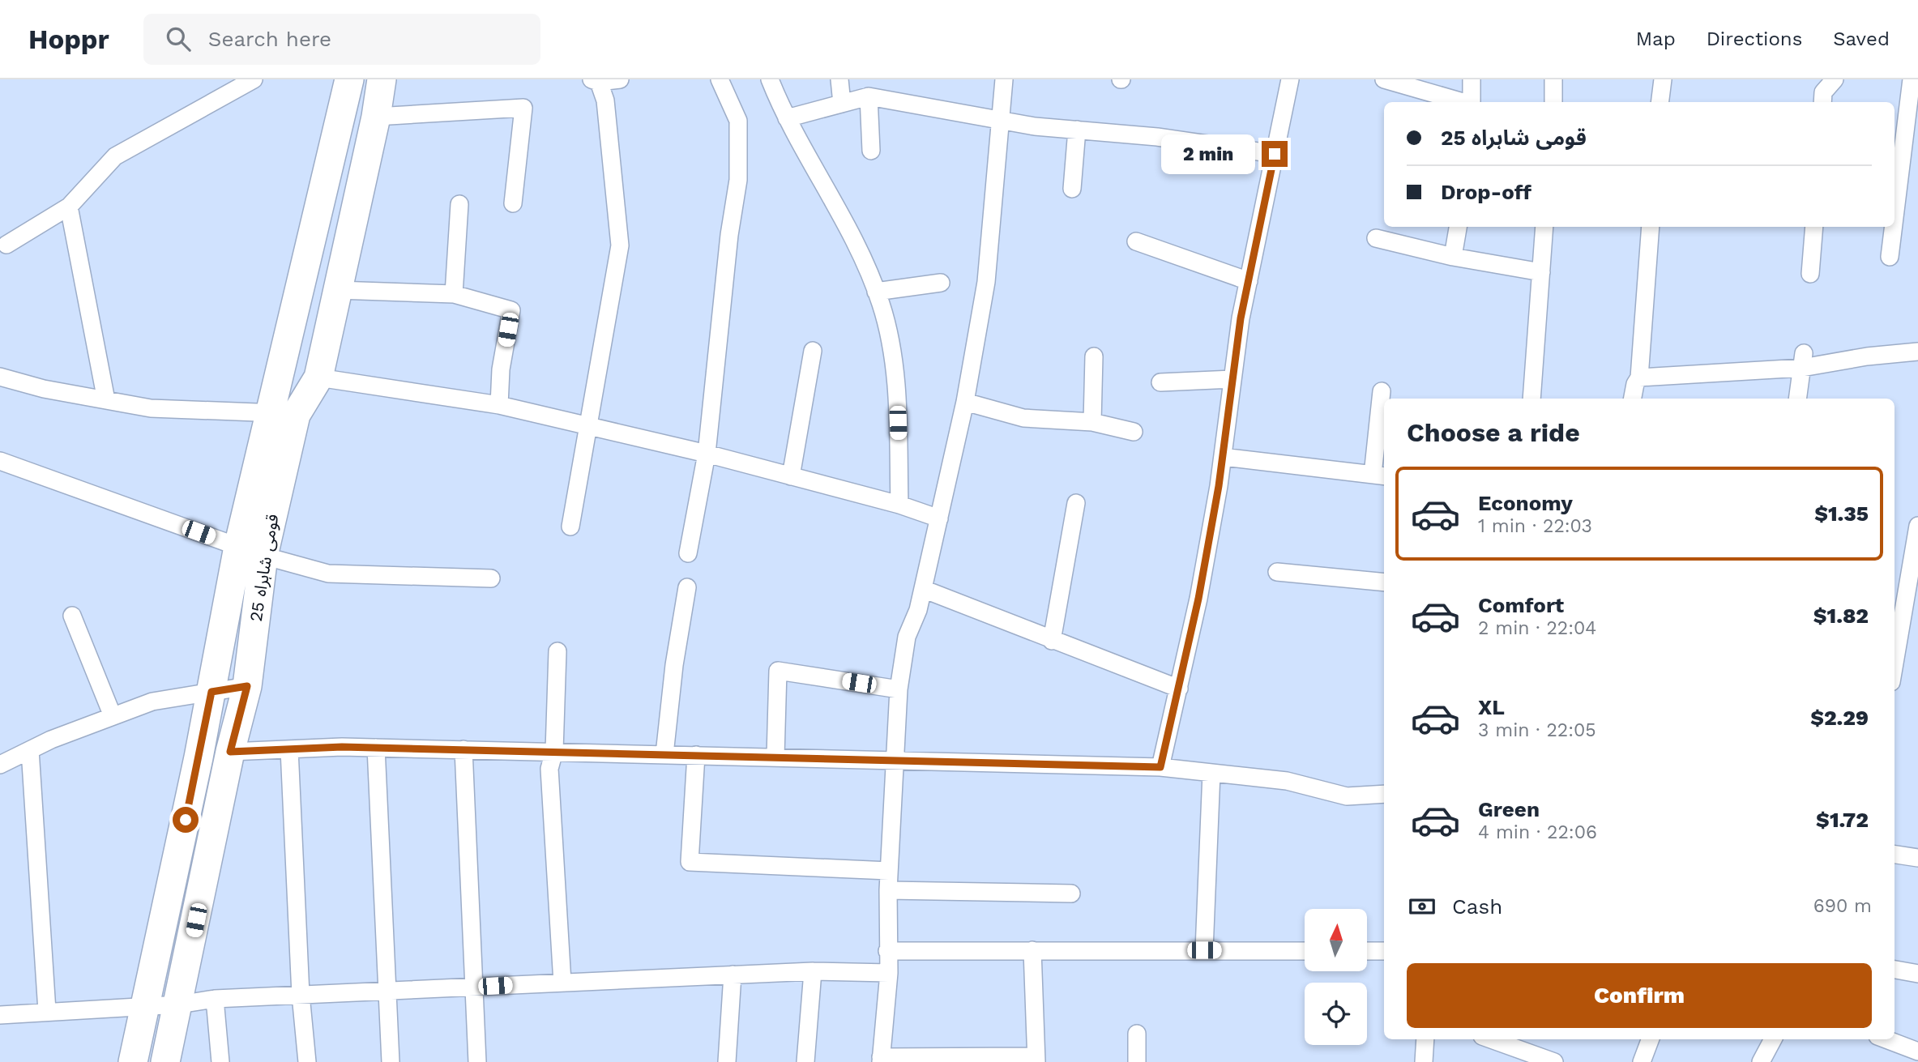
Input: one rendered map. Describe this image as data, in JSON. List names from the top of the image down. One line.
{"streets":{"highway":["قومی شاہراہ 25"]},"north":"top","page":{"header":"Hoppr","search":"Search here","nav":["Map","Directions","Saved"],"banner":["قومی شاہراہ 25","Drop-off"],"bubble":"2 min","heading":"Choose a ride","list":[{"name":"Economy","note":"1 min · 22:03","value":"$1.35"},{"name":"Comfort","note":"2 min · 22:04","value":"$1.82"},{"name":"XL","note":"3 min · 22:05","value":"$2.29"},{"name":"Green","note":"4 min · 22:06","value":"$1.72"}],"pay":["Cash","690 m"],"buttons":"Confirm"}}
